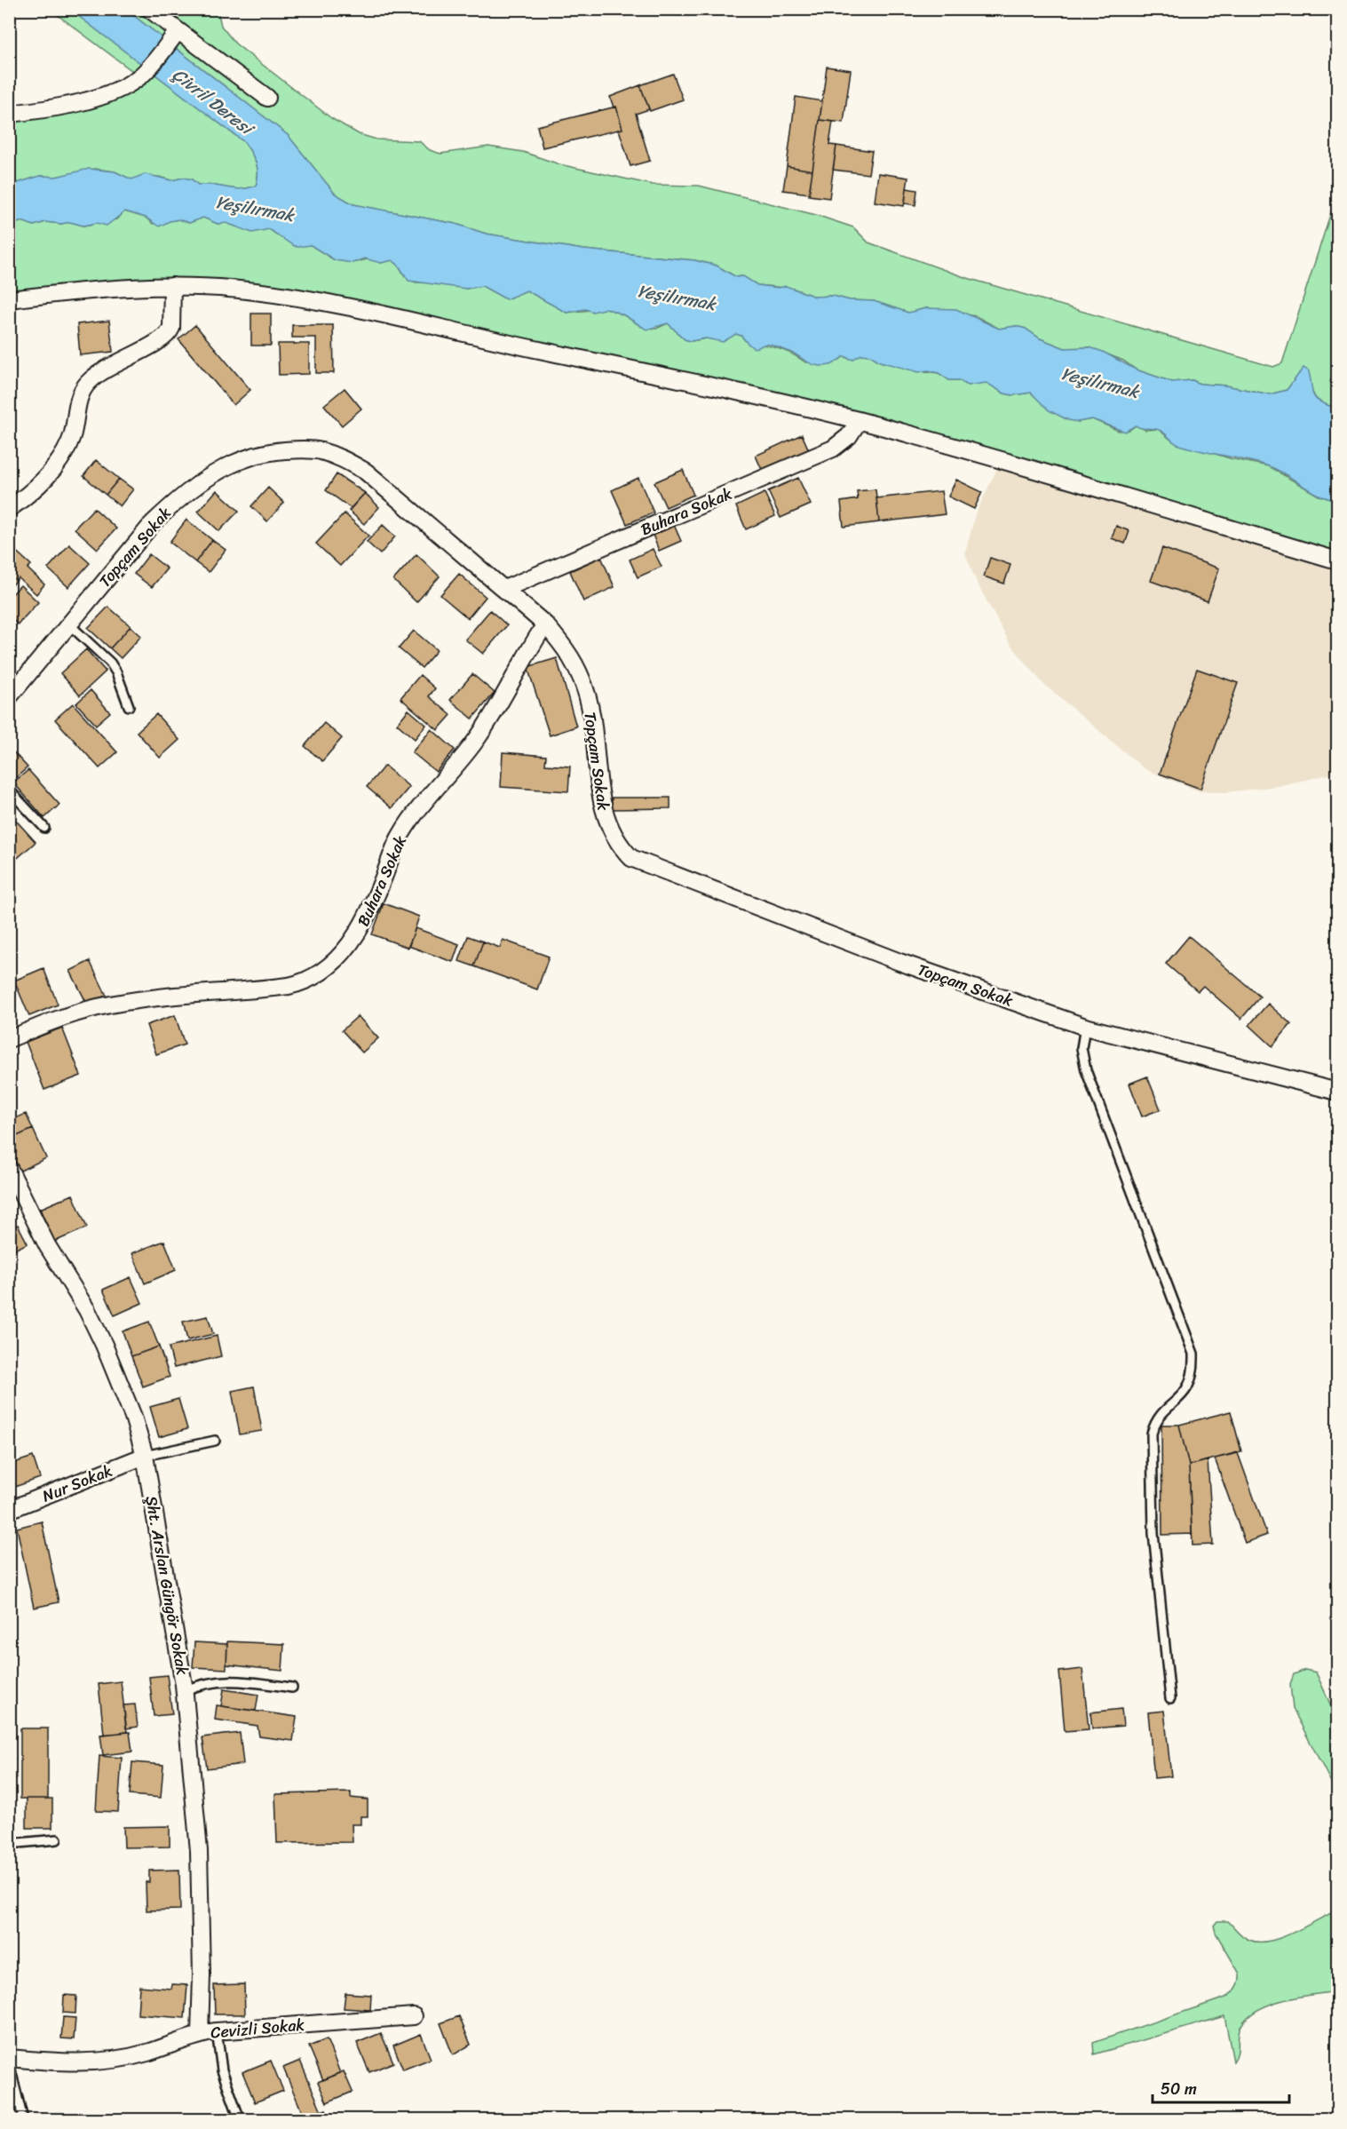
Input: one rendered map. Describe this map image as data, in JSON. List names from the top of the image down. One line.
{"streets":{"street":["Buhara Sokak","Topçam Sokak","Nur Sokak","Şht. Arslan Güngör Sokak","Cevizli Sokak"]},"crossings":[["Buhara Sokak","Topçam Sokak"],["Nur Sokak","Şht. Arslan Güngör Sokak"],["Şht. Arslan Güngör Sokak","Cevizli Sokak"]],"water":["Çivril Deresi","Yeşilırmak"],"scale_bar":"50 m"}
